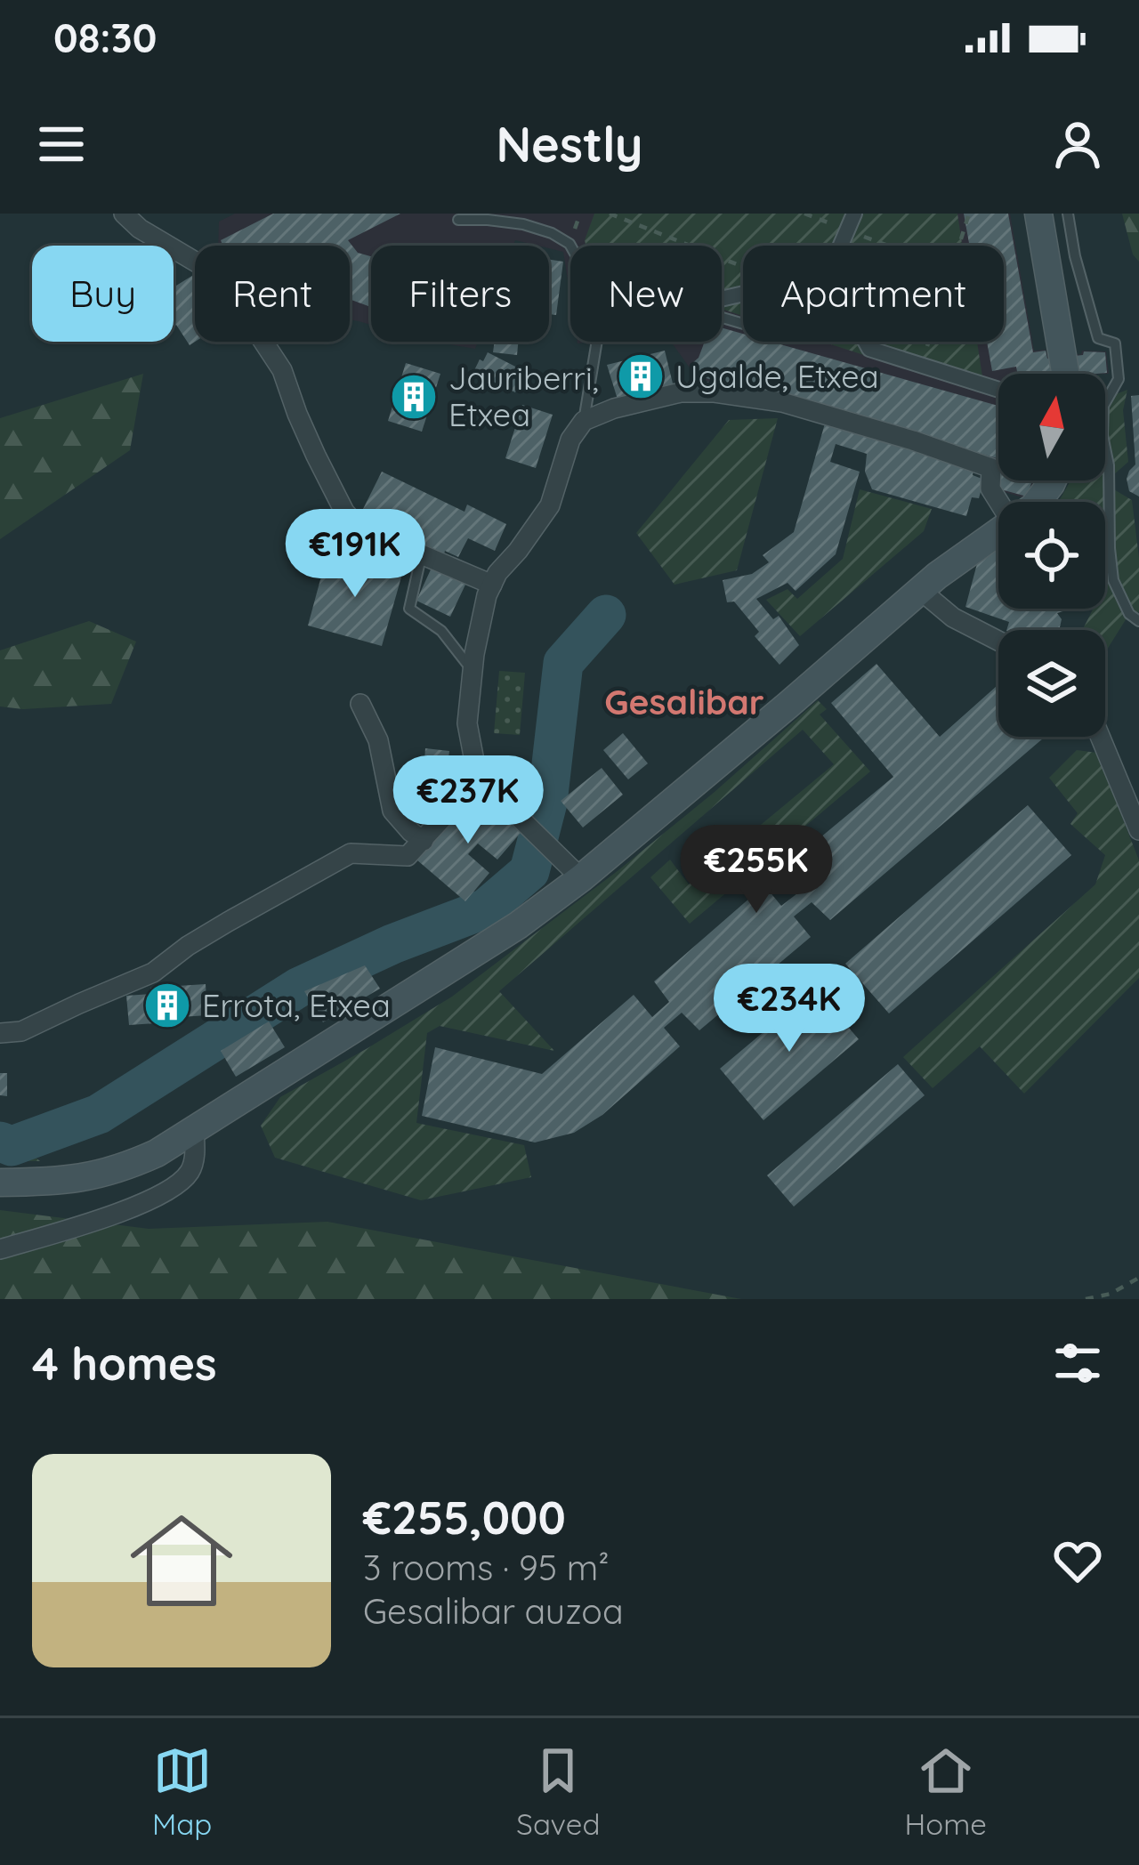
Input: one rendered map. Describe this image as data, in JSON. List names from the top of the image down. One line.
{"districts":["Gesalibar"],"places":{"building":["Ugalde, Etxea","Jauriberri, Etxea","Errota, Etxea"]},"north":"top","page":{"status":"08:30","header":"Nestly","chip":["Buy","Rent","Filters","New","Apartment"],"price":["€191K","€237K","€255K","€234K"],"heading":"4 homes","list":[{"name":"€255,000","note":"3 rooms · 95 m² · Gesalibar auzoa"}],"tabs":["Map","Saved","Home"]}}
